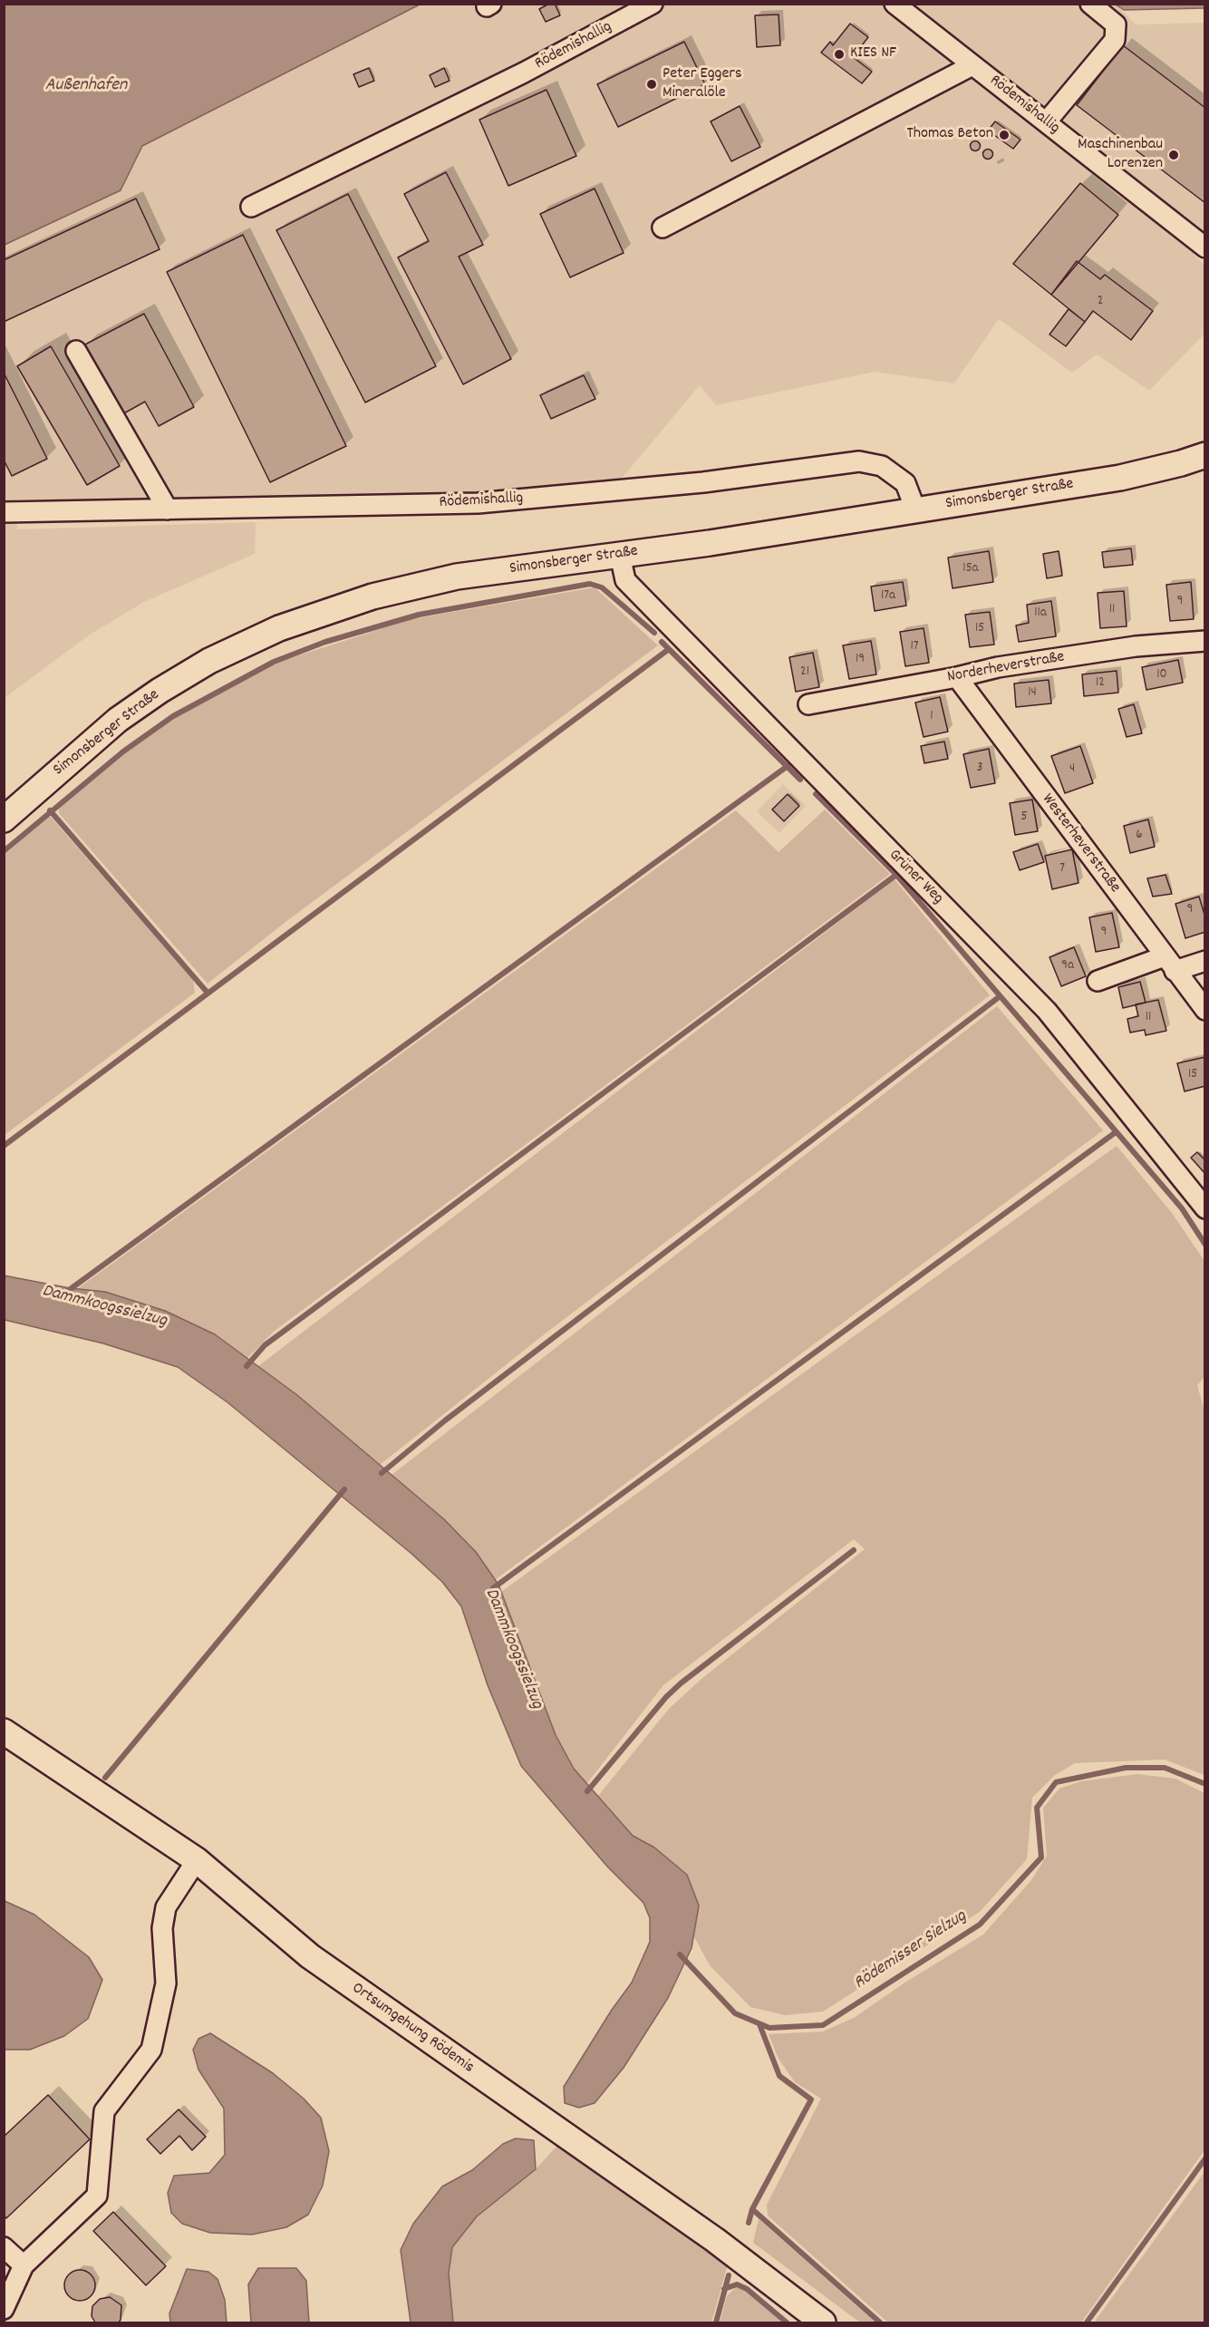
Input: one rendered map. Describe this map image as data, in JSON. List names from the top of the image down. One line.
{"streets":{"main road":["Simonsberger Straße","Ortsumgehung Rödemis"],"street":["Rödemishallig","Norderheverstraße","Westerheverstraße","Grüner Weg"]},"crossings":[["Rödemishallig","Simonsberger Straße"],["Simonsberger Straße","Grüner Weg"],["Norderheverstraße","Westerheverstraße"]],"water":["Außenhafen","Dammkoogssielzug","Rödemisser Sielzug"],"places":["KIES NF","Peter Eggers Mineralöle","Thomas Beton","Maschinenbau Lorenzen"],"house_numbers":["2","15a","17a","9","11","11a","15","17","19","21","10","12","14","1","3","4","5","6","7","9","9","9a","11","15"]}
